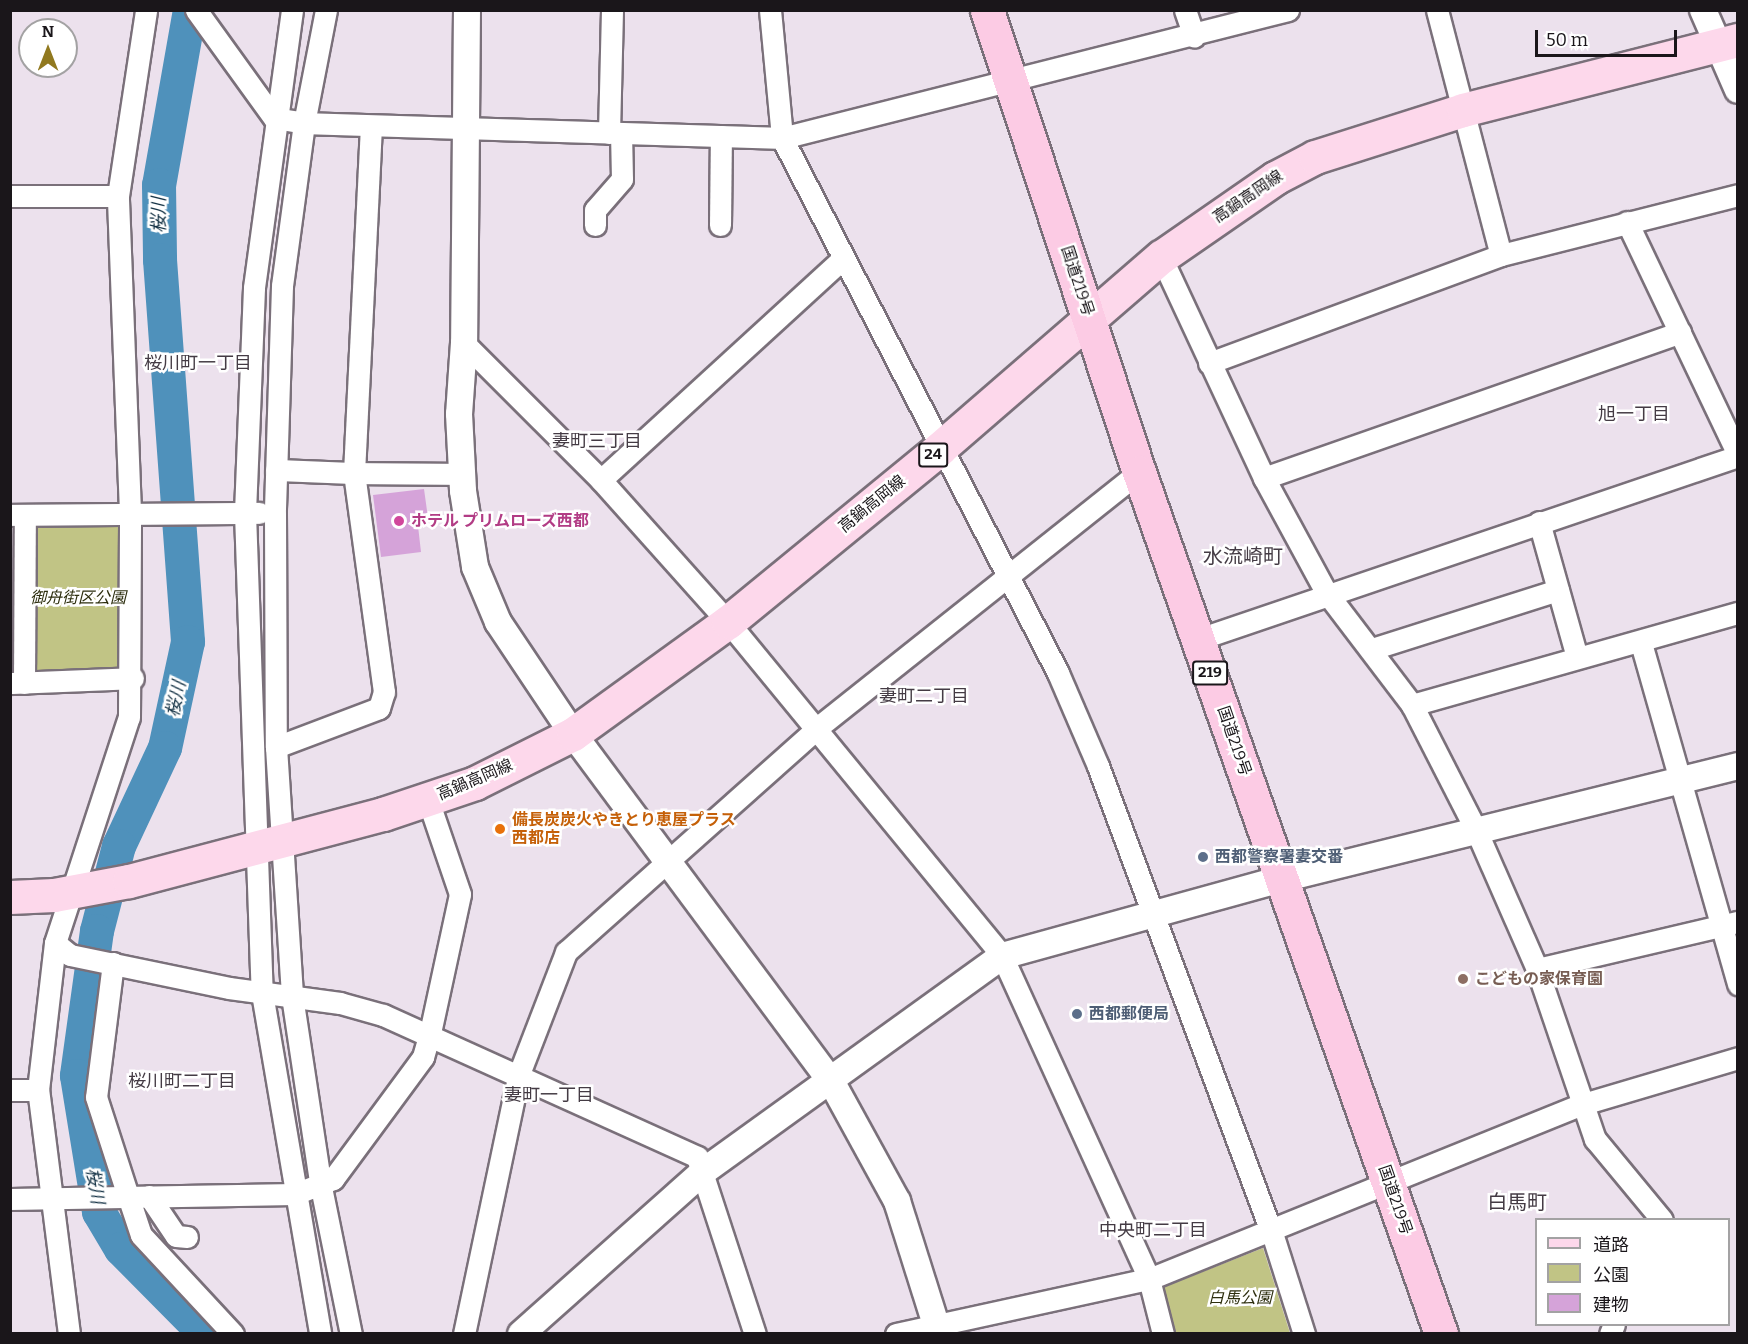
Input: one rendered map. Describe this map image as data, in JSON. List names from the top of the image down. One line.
{"streets":{"highway":["国道219号","219"],"main road":["高鍋高岡線","24"]},"crossings":[["高鍋高岡線","国道219号"]],"districts":["桜川町一丁目","旭一丁目","妻町三丁目","水流崎町","妻町二丁目","桜川町二丁目","妻町一丁目","白馬町","中央町二丁目"],"water":["桜川"],"parks":["御舟街区公園","白馬公園"],"places":["ホテル プリムローズ西都","備長炭炭火やきとり恵屋プラス 西都店","西都警察署妻交番","こどもの家保育園","西都郵便局"],"legend":["道路","公園","建物"],"scale_bar":"50 m","north":"top"}
